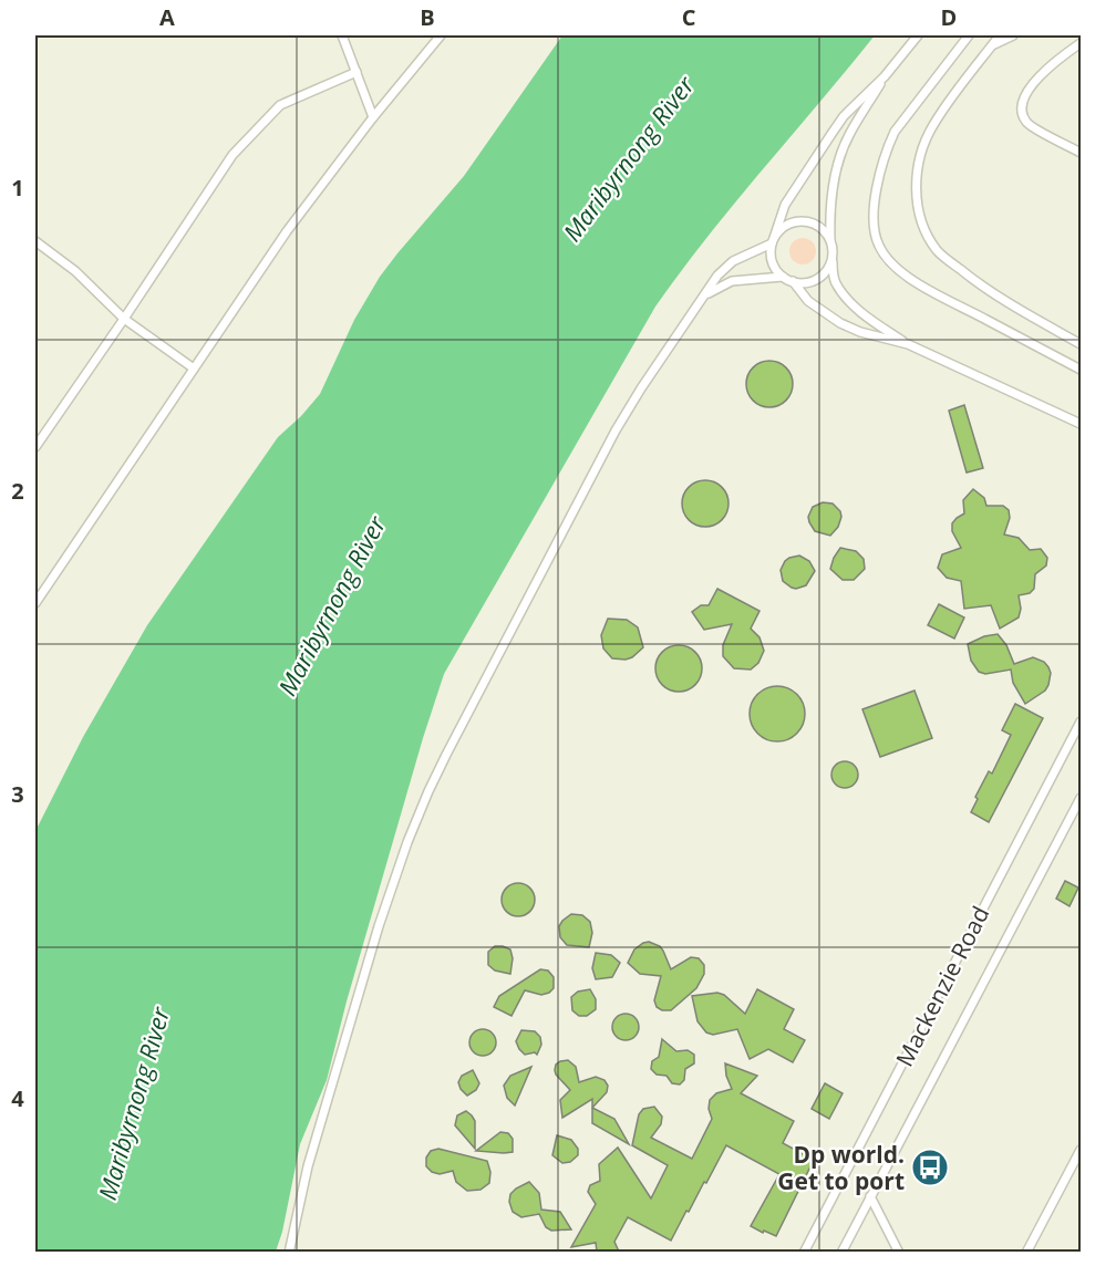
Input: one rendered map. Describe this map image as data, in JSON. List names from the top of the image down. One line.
{"streets":{"lane":["Mackenzie Road"]},"water":["Maribyrnong River"],"places":{"bus stop":["Dp world. Get to port"]},"grid":{"columns":["A","B","C","D"],"rows":["1","2","3","4"]}}
